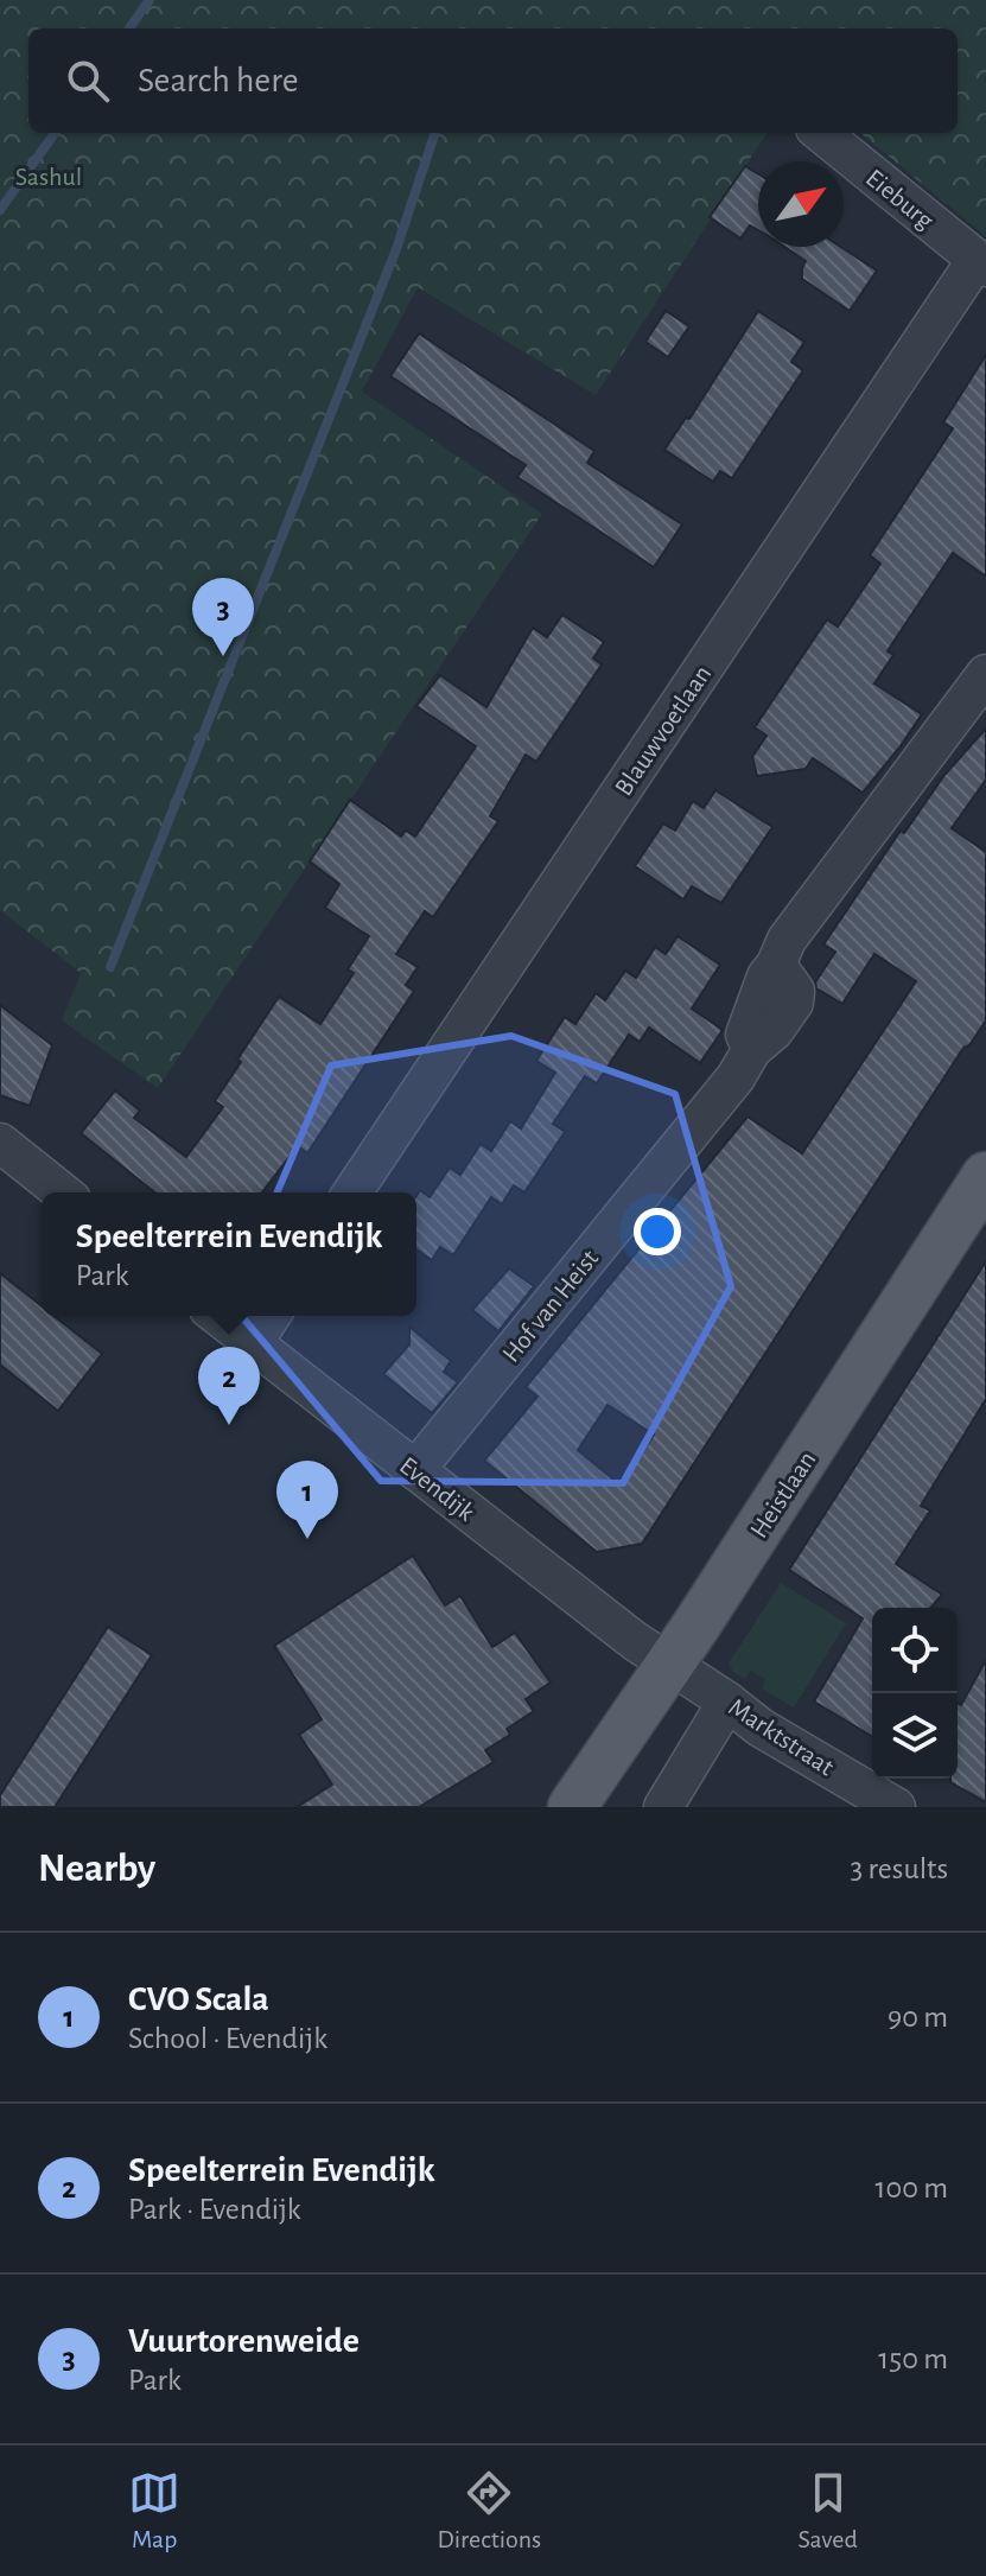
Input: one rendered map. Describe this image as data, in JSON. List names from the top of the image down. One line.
{"streets":{"main road":["Heistlaan"],"street":["Eieburg","Blauwvoetlaan","Hof van Heist","Evendijk","Marktstraat"]},"crossings":[["Eieburg","Blauwvoetlaan"],["Hof van Heist","Evendijk"],["Evendijk","Heistlaan"],["Evendijk","Marktstraat"],["Heistlaan","Marktstraat"]],"parks":["Sashul"],"north":"top right","page":{"search":"Search here","pins":["3","2","1"],"popup":["Speelterrein Evendijk","Park"],"heading":["Nearby","3 results"],"list":[{"mark":"1","name":"CVO Scala","note":"School · Evendijk","value":"90 m"},{"mark":"2","name":"Speelterrein Evendijk","note":"Park · Evendijk","value":"100 m"},{"mark":"3","name":"Vuurtorenweide","note":"Park","value":"150 m"}],"nav":["Map","Directions","Saved"]}}
